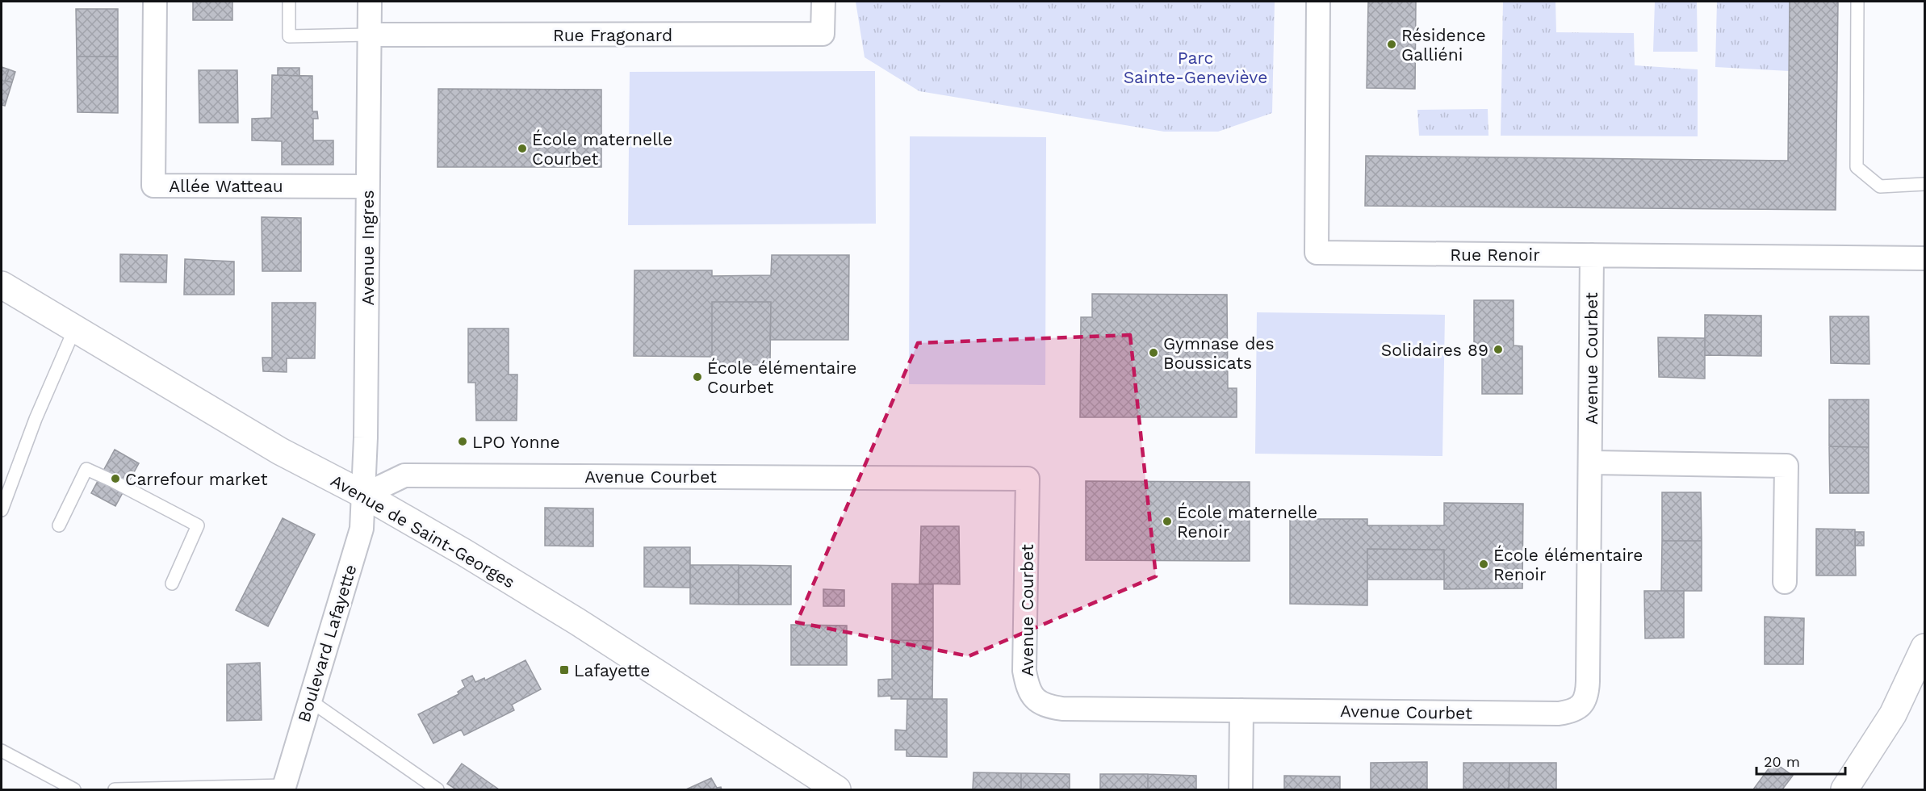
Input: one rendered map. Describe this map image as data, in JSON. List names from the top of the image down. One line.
{"streets":{"main road":["Avenue de Saint-Georges"],"street":["Rue Fragonard","Allée Watteau","Avenue Ingres","Rue Renoir","Avenue Courbet","Boulevard Lafayette"]},"crossings":[["Rue Fragonard","Avenue Ingres"],["Allée Watteau","Avenue Ingres"],["Avenue Ingres","Avenue Courbet"],["Avenue Ingres","Avenue de Saint-Georges"],["Avenue Ingres","Boulevard Lafayette"],["Rue Renoir","Avenue Courbet"],["Avenue Courbet","Avenue de Saint-Georges"],["Avenue Courbet","Boulevard Lafayette"],["Avenue de Saint-Georges","Boulevard Lafayette"]],"parks":["Parc Sainte-Geneviève"],"places":{"other":["Résidence Galliéni","École maternelle Courbet","Solidaires 89","Gymnase des Boussicats","École élémentaire Courbet","LPO Yonne","Carrefour market","École maternelle Renoir","École élémentaire Renoir"],"transit":["Lafayette"]},"scale_bar":"20 m"}
